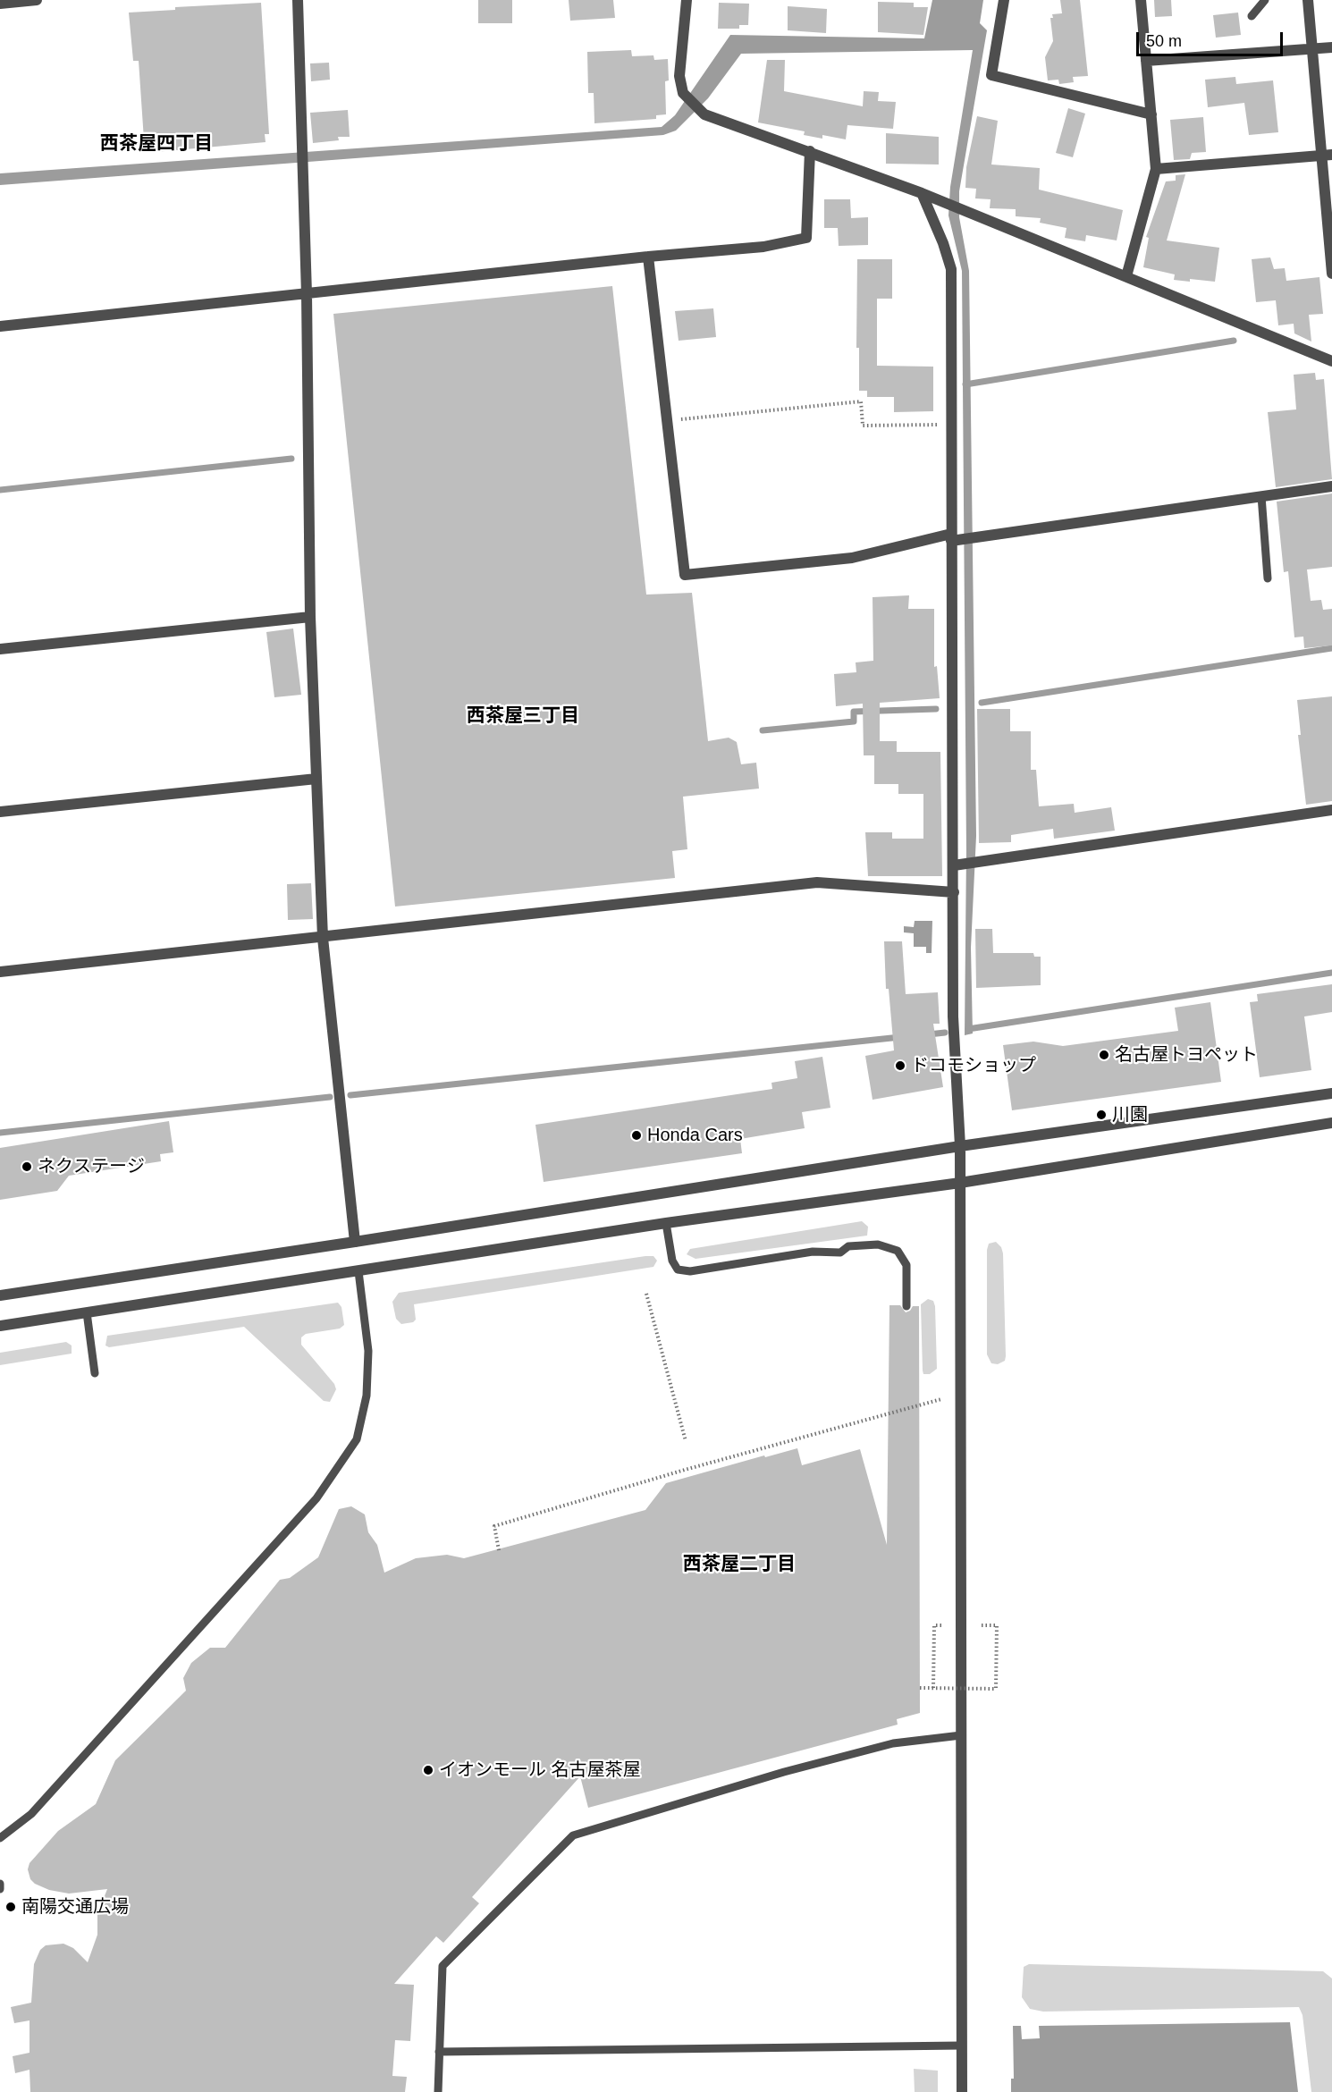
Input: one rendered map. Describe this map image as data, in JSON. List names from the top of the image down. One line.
{"districts":["西茶屋四丁目","西茶屋三丁目","西茶屋二丁目"],"places":["名古屋トヨペット","ドコモショップ","川園","Honda Cars","ネクステージ","イオンモール 名古屋茶屋","南陽交通広場"],"scale_bar":"50 m"}
